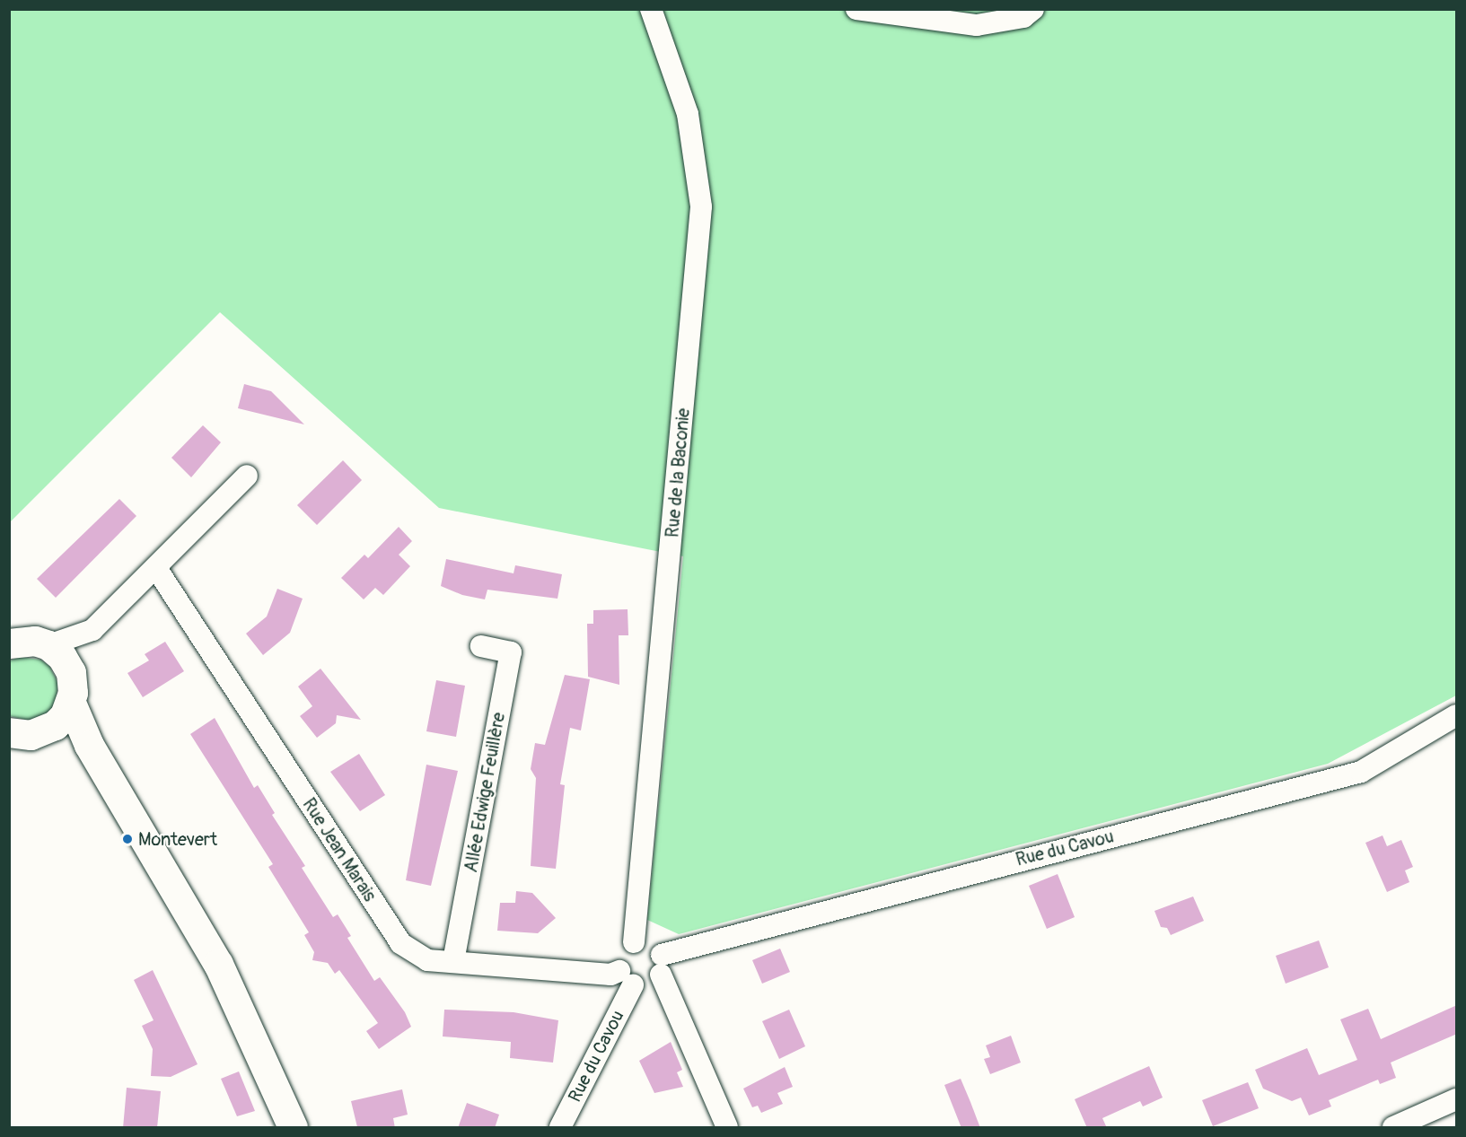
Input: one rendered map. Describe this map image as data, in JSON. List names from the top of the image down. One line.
{"streets":{"street":["Rue de la Baconie","Allée Edwige Feuillère","Rue du Cavou","Rue Jean Marais"]},"crossings":[["Rue de la Baconie","Rue du Cavou"],["Rue de la Baconie","Rue Jean Marais"],["Allée Edwige Feuillère","Rue Jean Marais"],["Rue du Cavou","Rue Jean Marais"]],"places":["Montevert"]}
